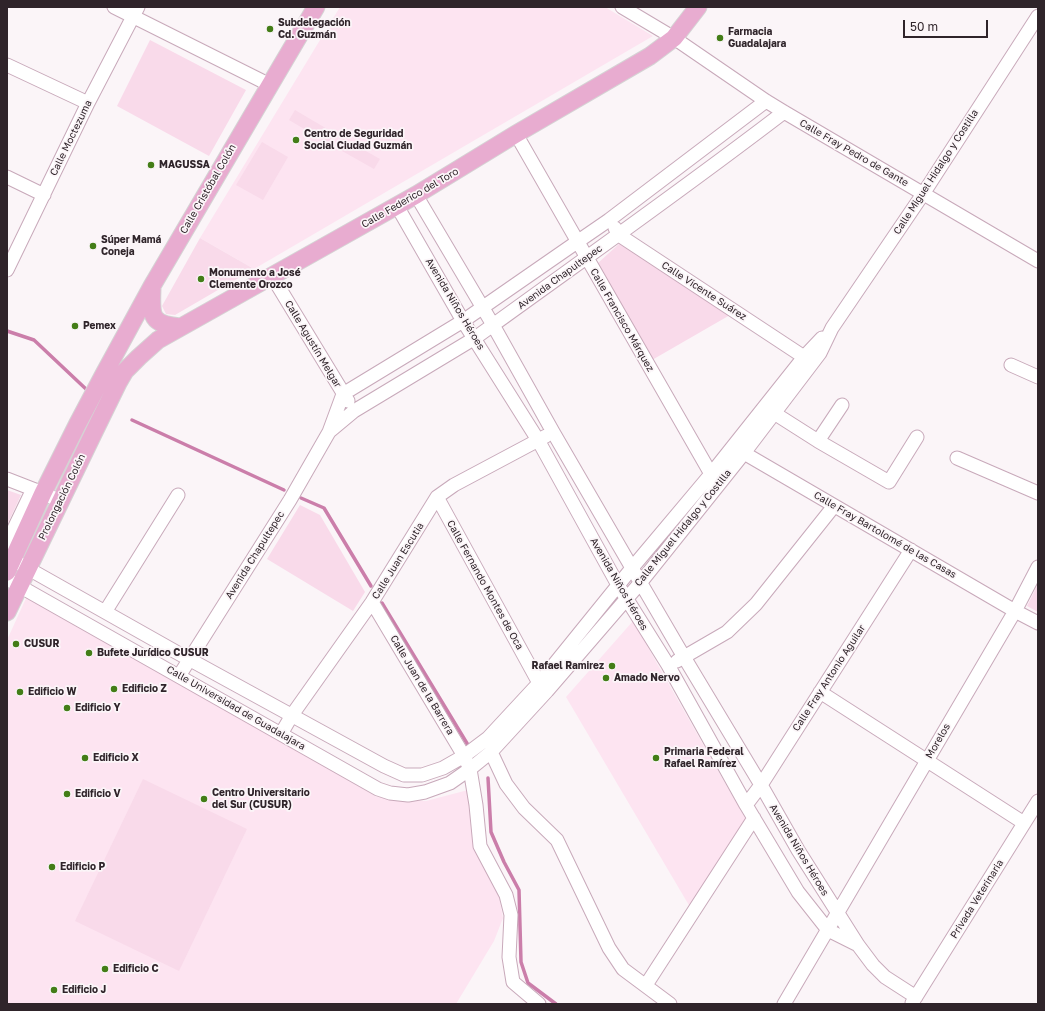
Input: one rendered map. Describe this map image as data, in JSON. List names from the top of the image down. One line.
{"streets":{"main road":["Calle Cristóbal Colón","Calle Federico del Toro","Prolongación Colón"],"street":["Calle Moctezuma","Calle Fray Pedro de Gante","Calle Miguel Hidalgo y Costilla","Avenida Chapultepec","Calle Vicente Suárez","Avenida Niños Héroes","Calle Francisco Márquez","Calle Agustín Melgar","Calle Fray Bartolomé de las Casas","Calle Juan Escutia","Calle Fernando Montes de Oca","Calle Fray Antonio Aguilar","Calle Juan de la Barrera","Calle Universidad de Guadalajara","Morelos","Privada Veterinaria"]},"crossings":[["Calle Fray Pedro de Gante","Calle Miguel Hidalgo y Costilla"],["Calle Fray Pedro de Gante","Calle Federico del Toro"],["Calle Fray Pedro de Gante","Avenida Chapultepec"],["Calle Miguel Hidalgo y Costilla","Calle Vicente Suárez"],["Calle Miguel Hidalgo y Costilla","Avenida Niños Héroes"],["Calle Miguel Hidalgo y Costilla","Calle Francisco Márquez"],["Calle Miguel Hidalgo y Costilla","Calle Fray Bartolomé de las Casas"],["Calle Miguel Hidalgo y Costilla","Calle Fernando Montes de Oca"],["Calle Miguel Hidalgo y Costilla","Calle Juan de la Barrera"],["Calle Miguel Hidalgo y Costilla","Calle Universidad de Guadalajara"],["Calle Cristóbal Colón","Prolongación Colón"],["Calle Federico del Toro","Avenida Niños Héroes"],["Calle Federico del Toro","Calle Francisco Márquez"],["Calle Federico del Toro","Calle Agustín Melgar"],["Calle Federico del Toro","Prolongación Colón"],["Avenida Chapultepec","Calle Vicente Suárez"],["Avenida Chapultepec","Avenida Niños Héroes"],["Avenida Chapultepec","Calle Francisco Márquez"],["Avenida Chapultepec","Calle Agustín Melgar"],["Avenida Chapultepec","Calle Universidad de Guadalajara"],["Avenida Niños Héroes","Calle Juan Escutia"],["Avenida Niños Héroes","Calle Fray Antonio Aguilar"],["Avenida Niños Héroes","Morelos"],["Avenida Niños Héroes","Privada Veterinaria"],["Prolongación Colón","Calle Universidad de Guadalajara"],["Calle Fray Bartolomé de las Casas","Calle Fray Antonio Aguilar"],["Calle Fray Bartolomé de las Casas","Morelos"],["Calle Juan Escutia","Calle Fernando Montes de Oca"],["Calle Juan Escutia","Calle Juan de la Barrera"],["Calle Juan Escutia","Calle Universidad de Guadalajara"],["Calle Juan de la Barrera","Calle Universidad de Guadalajara"]],"places":["Subdelegación Cd. Guzmán","Farmacia Guadalajara","Centro de Seguridad Social Ciudad Guzmán","MAGUSSA","Súper Mamá Coneja","Monumento a José Clemente Orozco","Pemex","CUSUR","Bufete Jurídico CUSUR","Rafael Ramirez","Amado Nervo","Edificio Z","Edificio W","Edificio Y","Edificio X","Primaria Federal Rafael Ramírez","Edificio V","Centro Universitario del Sur (CUSUR)","Edificio P","Edificio C","Edificio J"],"scale_bar":"50 m"}
